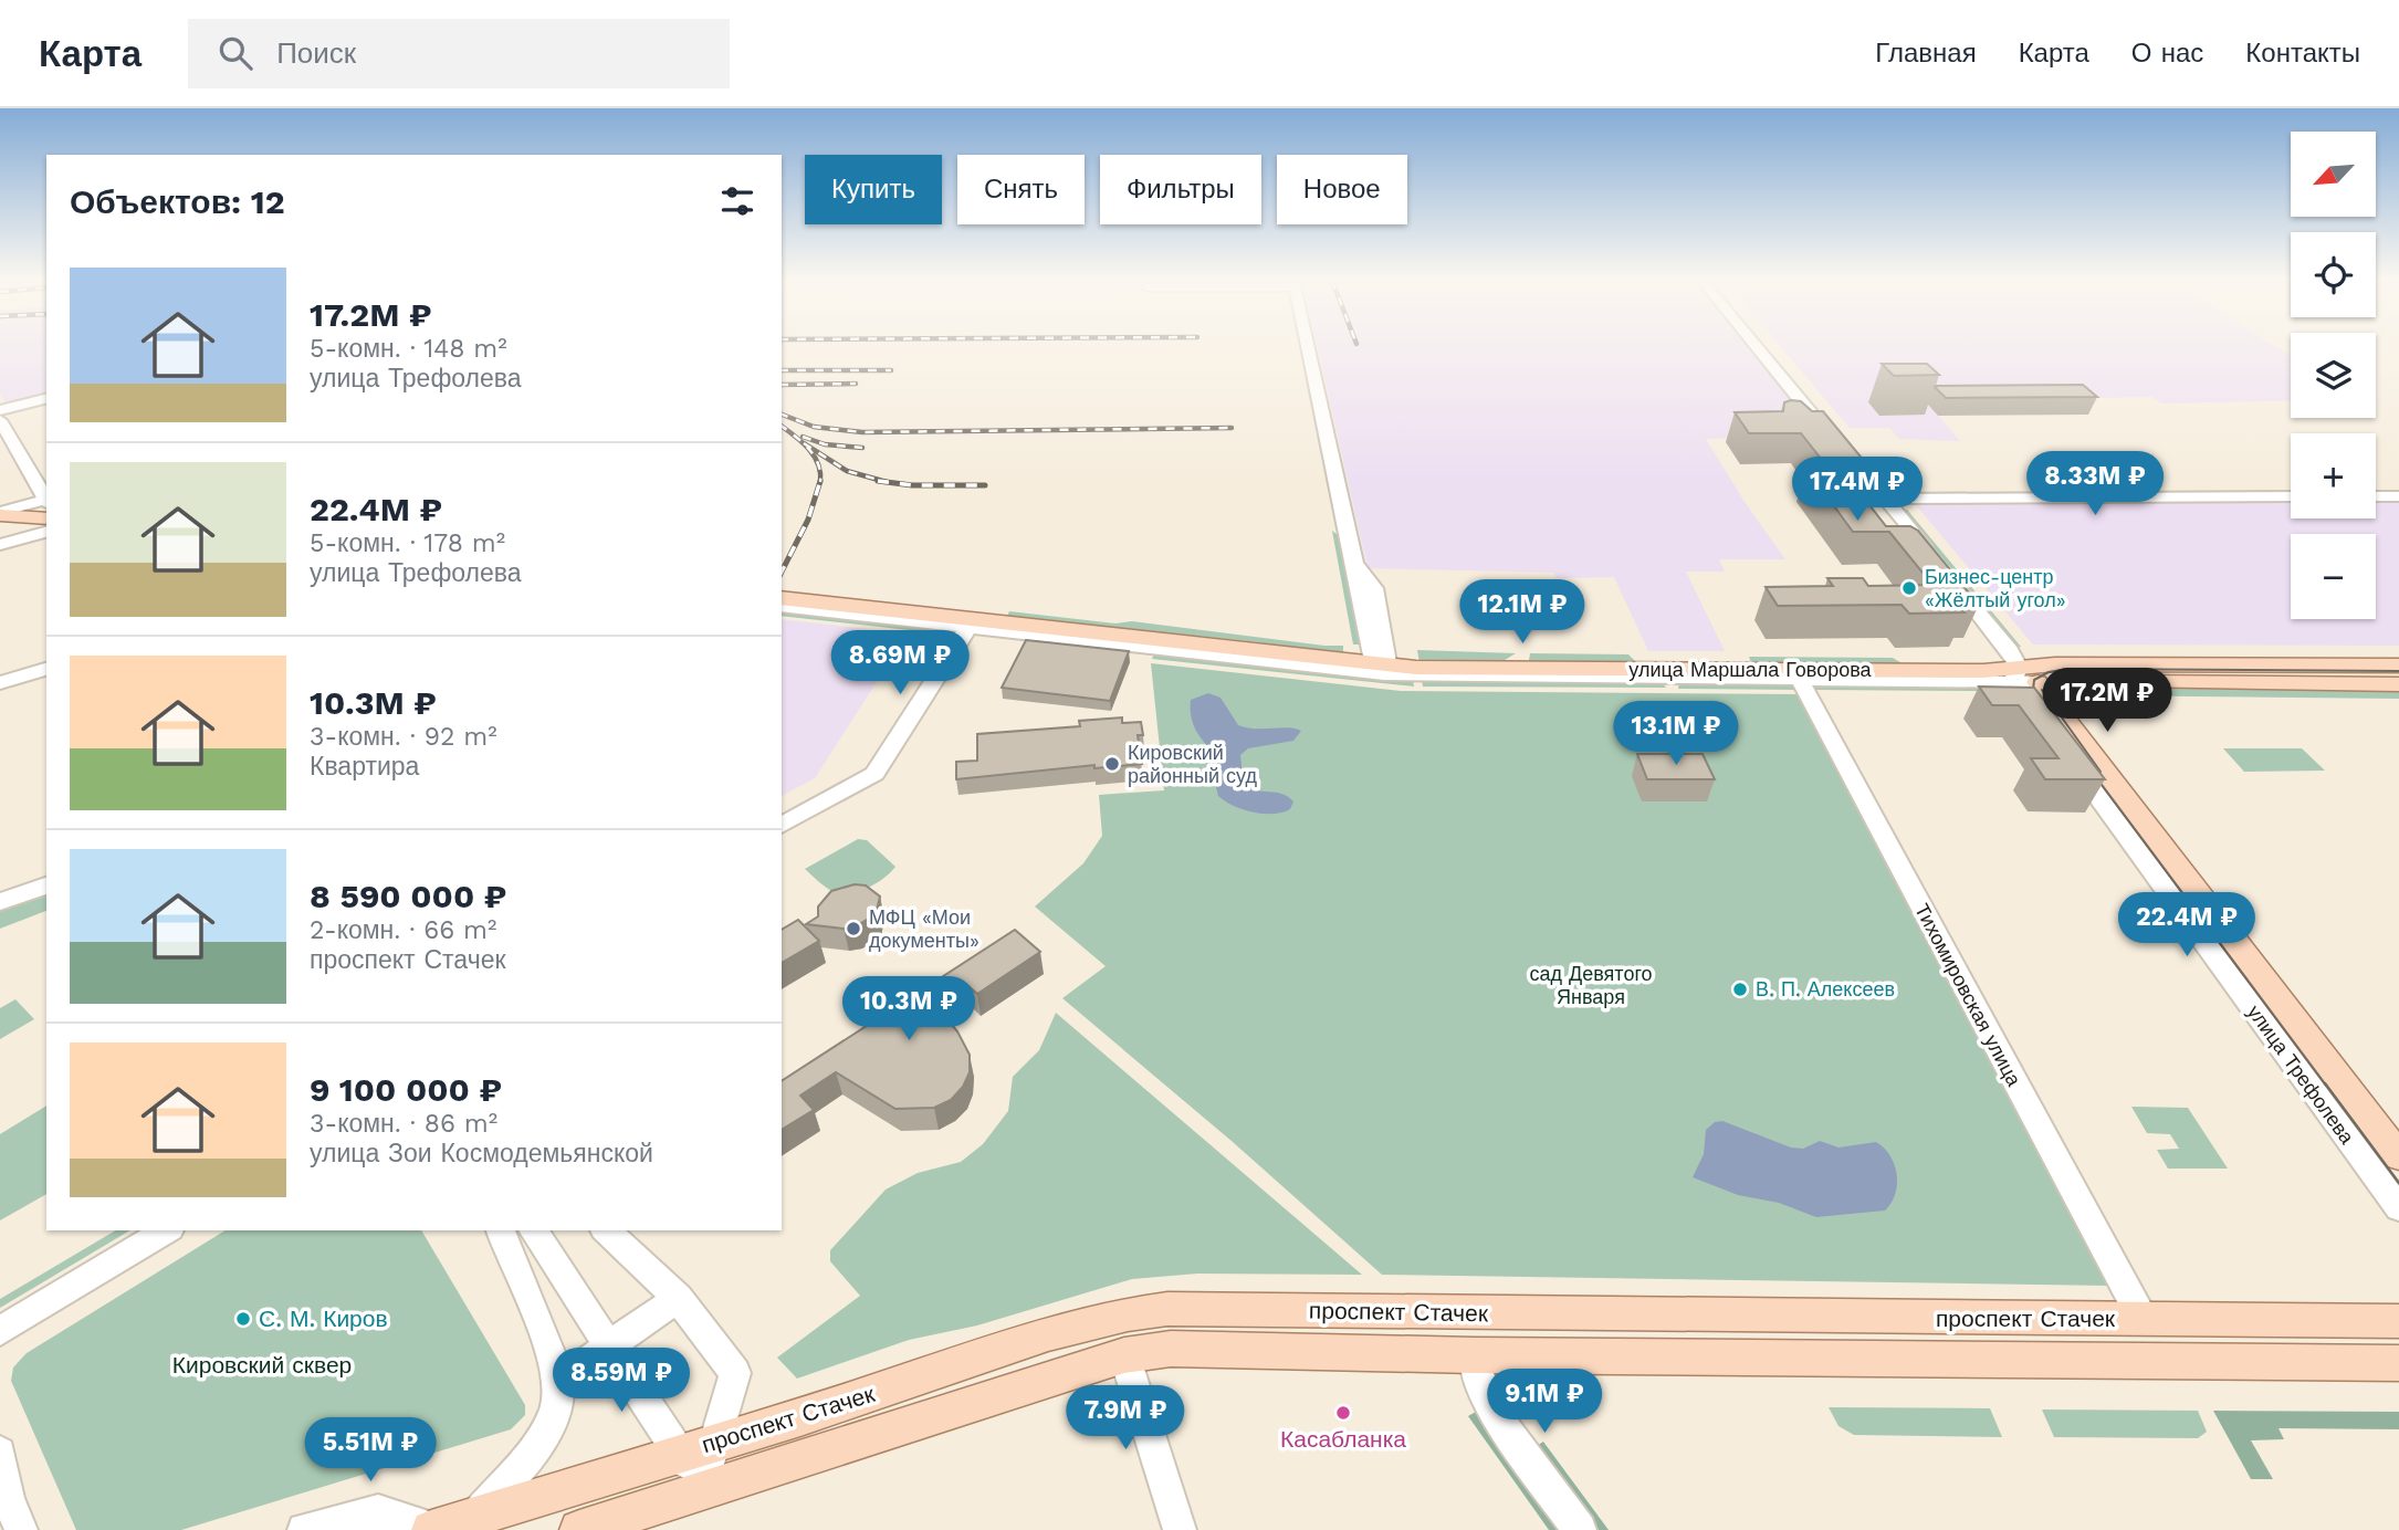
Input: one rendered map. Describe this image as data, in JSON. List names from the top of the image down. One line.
{"streets":{"main road":["улица Маршала Говорова","улица Трефолева","проспект Стачек"],"street":["Тихомировская улица"]},"crossings":[["улица Маршала Говорова","Тихомировская улица"],["улица Маршала Говорова","улица Трефолева"],["Тихомировская улица","проспект Стачек"]],"parks":["сад Девятого Января","Кировский сквер"],"places":["Бизнес-центр «Жёлтый угол»","Кировский районный суд","МФЦ «Мои документы»","В. П. Алексеев","С. М. Киров","Касабланка"],"north":"bottom left","page":{"header":"Карта","search":"Поиск","nav":["Главная","Карта","О нас","Контакты"],"map_buttons":["+","−"],"chip":["Купить","Снять","Фильтры","Новое"],"heading":"Объектов: 12","list":[{"name":"17.2M ₽","note":"5-комн. · 148 m² · улица Трефолева"},{"name":"22.4M ₽","note":"5-комн. · 178 m² · улица Трефолева"},{"name":"10.3M ₽","note":"3-комн. · 92 m² · Квартира"},{"name":"8 590 000 ₽","note":"2-комн. · 66 m² · проспект Стачек"},{"name":"9 100 000 ₽","note":"3-комн. · 86 m² · улица Зои Космодемьянской"}],"price":["8.33M ₽","17.4M ₽","12.1M ₽","8.69M ₽","17.2M ₽","13.1M ₽","22.4M ₽","10.3M ₽","8.59M ₽","9.1M ₽","7.9M ₽","5.51M ₽"]}}
